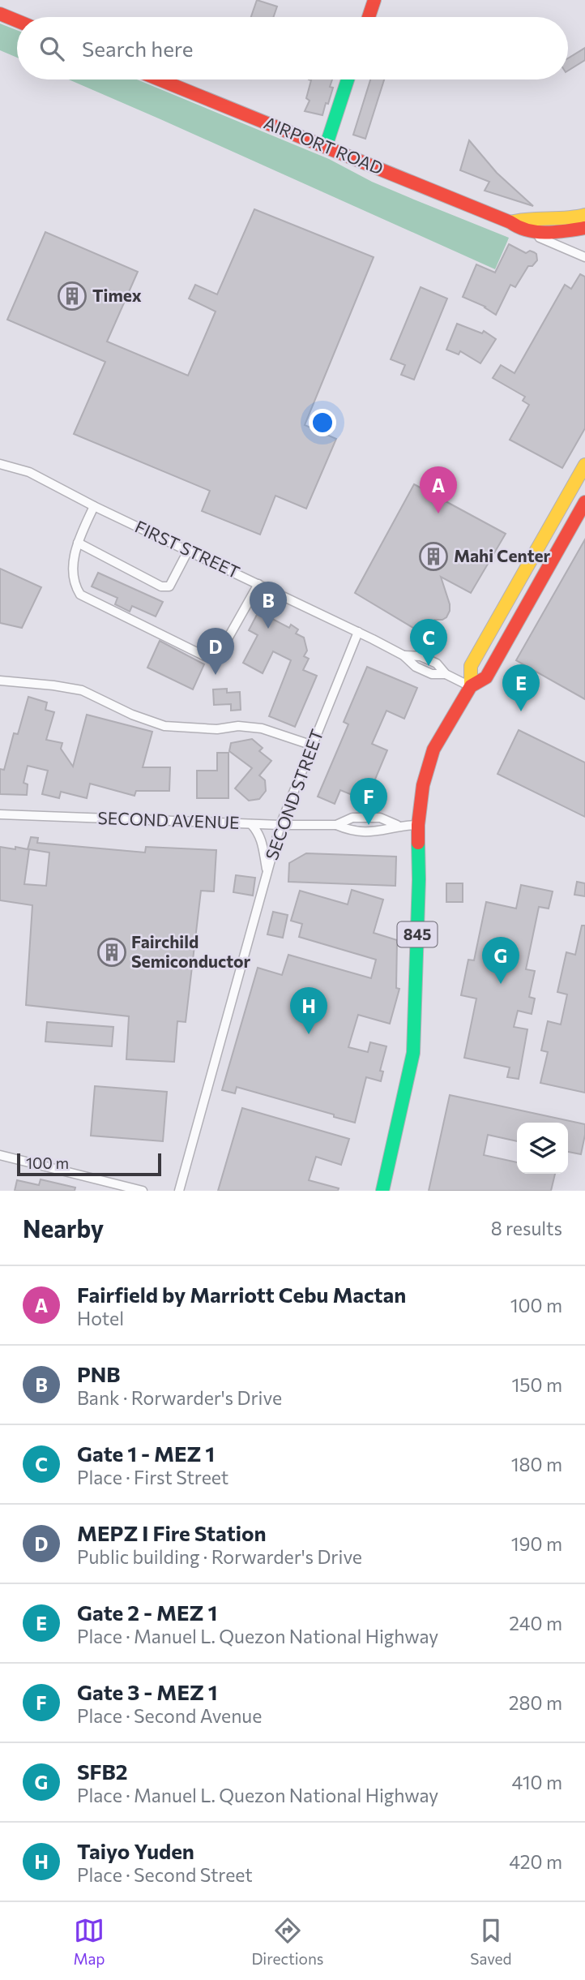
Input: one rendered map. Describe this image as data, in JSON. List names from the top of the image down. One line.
{"streets":{"main road":["AIRPORT ROAD","845"],"street":["FIRST STREET","SECOND STREET","SECOND AVENUE"]},"crossings":[["FIRST STREET","SECOND STREET"],["FIRST STREET","845"],["SECOND STREET","SECOND AVENUE"],["SECOND AVENUE","845"]],"places":{"building":["Timex","Mahi Center","Fairchild Semiconductor"]},"scale_bar":"100 m","page":{"search":"Search here","pins":["A","B","C","D","E","F","G","H"],"scale":"100 m","heading":["Nearby","8 results"],"list":[{"mark":"A","name":"Fairfield by Marriott Cebu Mactan","note":"Hotel","value":"100 m"},{"mark":"B","name":"PNB","note":"Bank · Rorwarder's Drive","value":"150 m"},{"mark":"C","name":"Gate 1 - MEZ 1","note":"Place · First Street","value":"180 m"},{"mark":"D","name":"MEPZ I Fire Station","note":"Public building · Rorwarder's Drive","value":"190 m"},{"mark":"E","name":"Gate 2 - MEZ 1","note":"Place · Manuel L. Quezon National Highway","value":"240 m"},{"mark":"F","name":"Gate 3 - MEZ 1","note":"Place · Second Avenue","value":"280 m"},{"mark":"G","name":"SFB2","note":"Place · Manuel L. Quezon National Highway","value":"410 m"},{"mark":"H","name":"Taiyo Yuden","note":"Place · Second Street","value":"420 m"}],"nav":["Map","Directions","Saved"]}}
